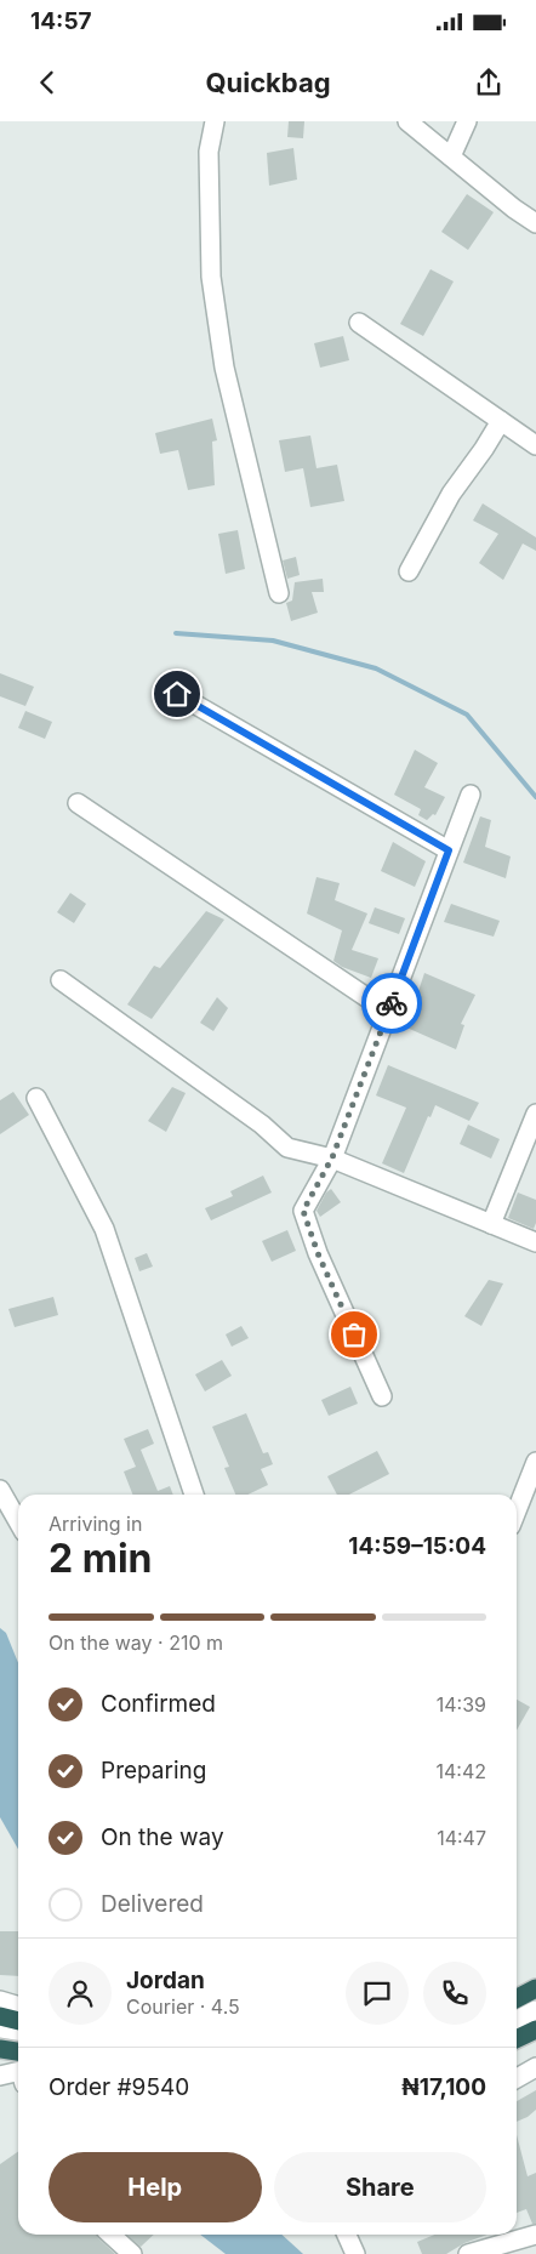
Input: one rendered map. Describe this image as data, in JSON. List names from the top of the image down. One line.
{"page":{"status":"14:57","header":"Quickbag","heading":["2 min","Arriving in","14:59–15:04"],"panel":["Jordan","Courier · 4.5","Order #9540","₦17,100"],"bar":"On the way · 210 m","list":[["Confirmed","14:39"],["Preparing","14:42"],["On the way","14:47"],"Delivered"],"buttons":["Help","Share"]}}
